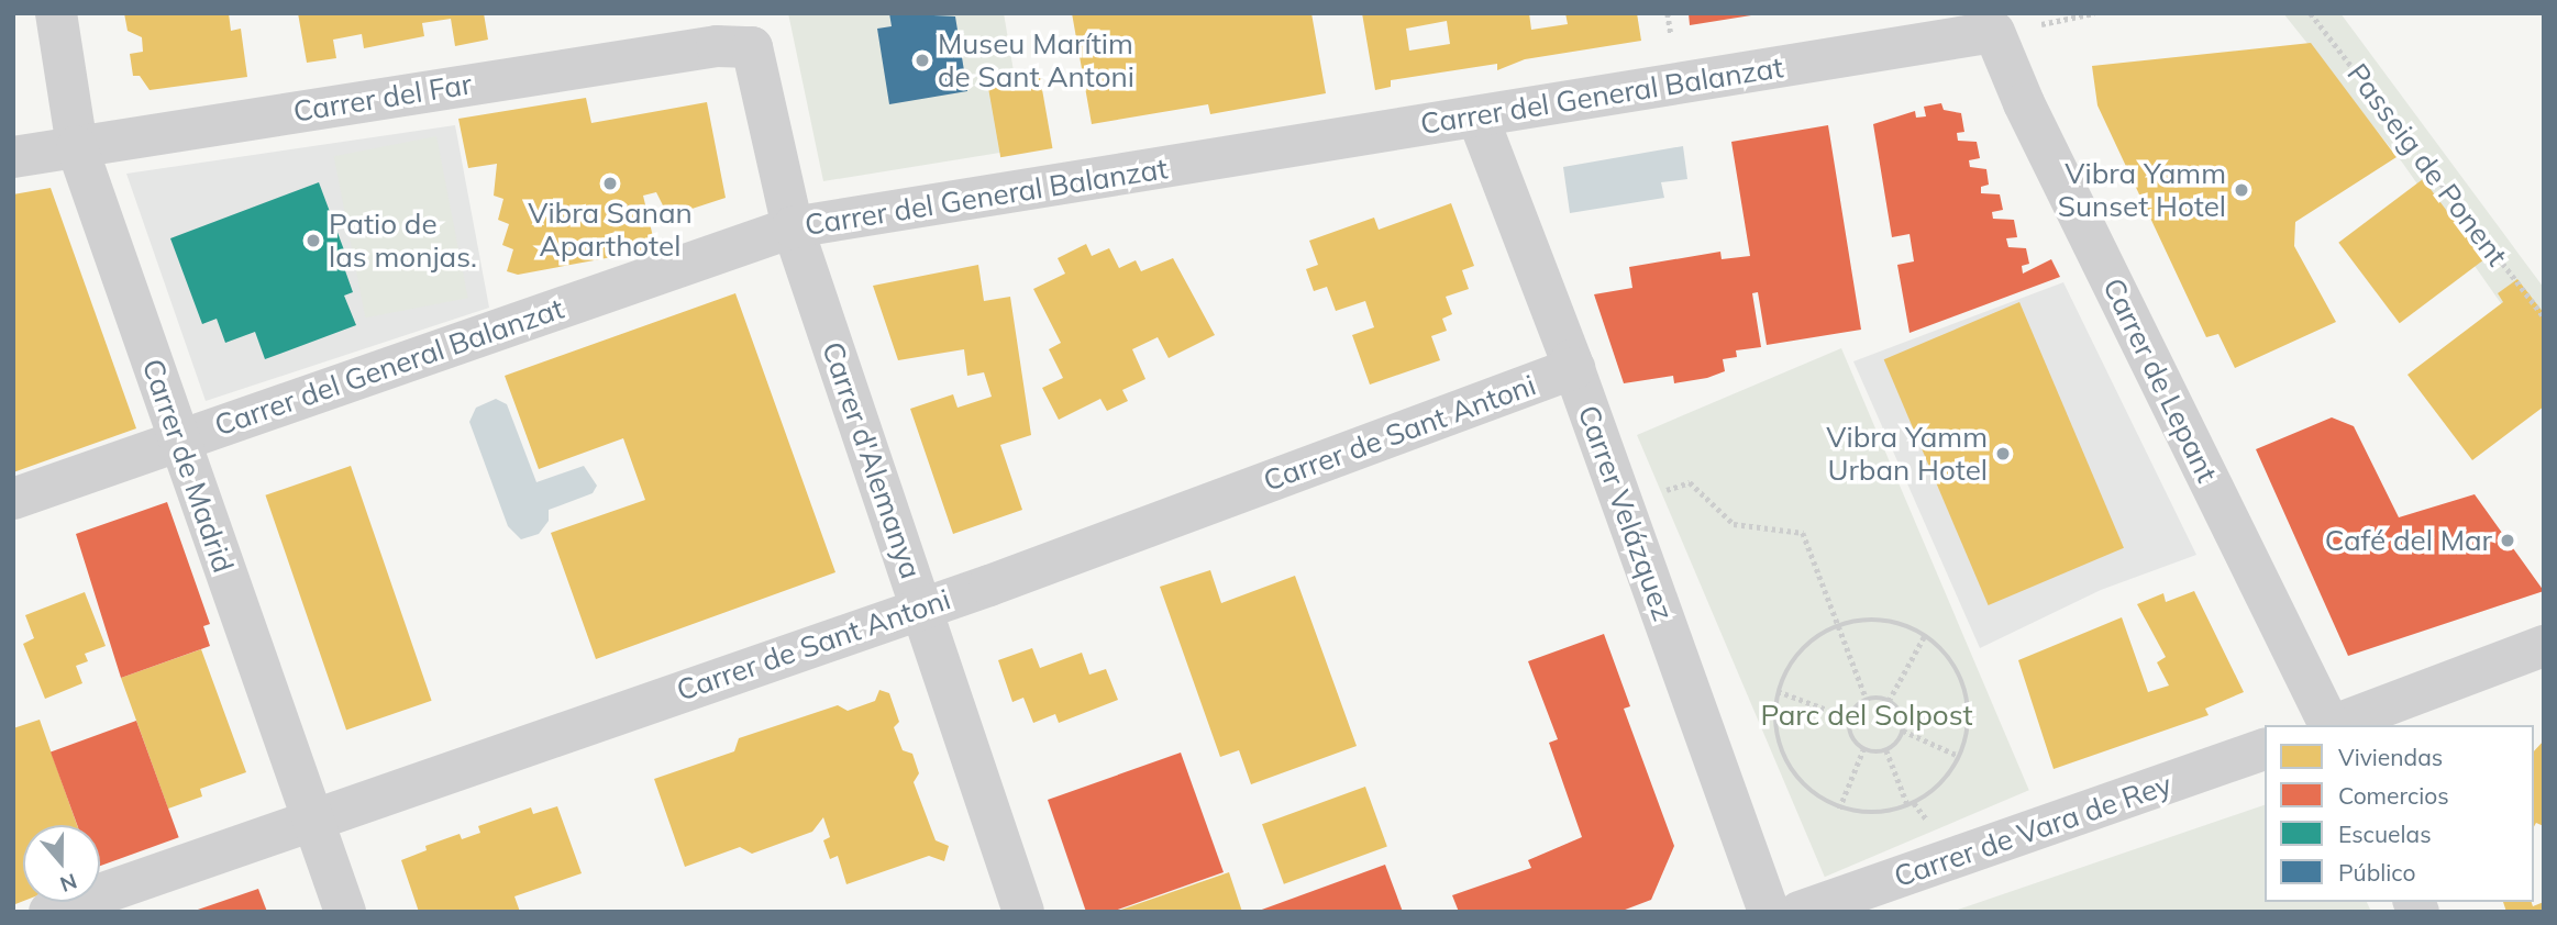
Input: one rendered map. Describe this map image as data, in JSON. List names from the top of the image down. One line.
{"streets":{"street":["Carrer del General Balanzat","Carrer del Far","Carrer de Lepant","Carrer de Sant Antoni","Carrer d'Alemanya","Carrer de Madrid","Carrer Velázquez","Carrer de Vara de Rey"],"path":["Passeig de Ponent"]},"crossings":[["Carrer del General Balanzat","Carrer de Lepant"],["Carrer del General Balanzat","Carrer d'Alemanya"],["Carrer del General Balanzat","Carrer de Madrid"],["Carrer del General Balanzat","Carrer Velázquez"],["Carrer del Far","Carrer d'Alemanya"],["Carrer del Far","Carrer de Madrid"],["Carrer de Sant Antoni","Carrer d'Alemanya"],["Carrer de Sant Antoni","Carrer de Madrid"],["Carrer de Sant Antoni","Carrer Velázquez"]],"parks":["Parc del Solpost"],"places":["Museu Marítim de Sant Antoni","Vibra Sanan Aparthotel","Vibra Yamm Sunset Hotel","Patio de las monjas.","Vibra Yamm Urban Hotel","Café del Mar"],"legend":["Viviendas","Comercios","Escuelas","Público"],"north":"bottom"}
